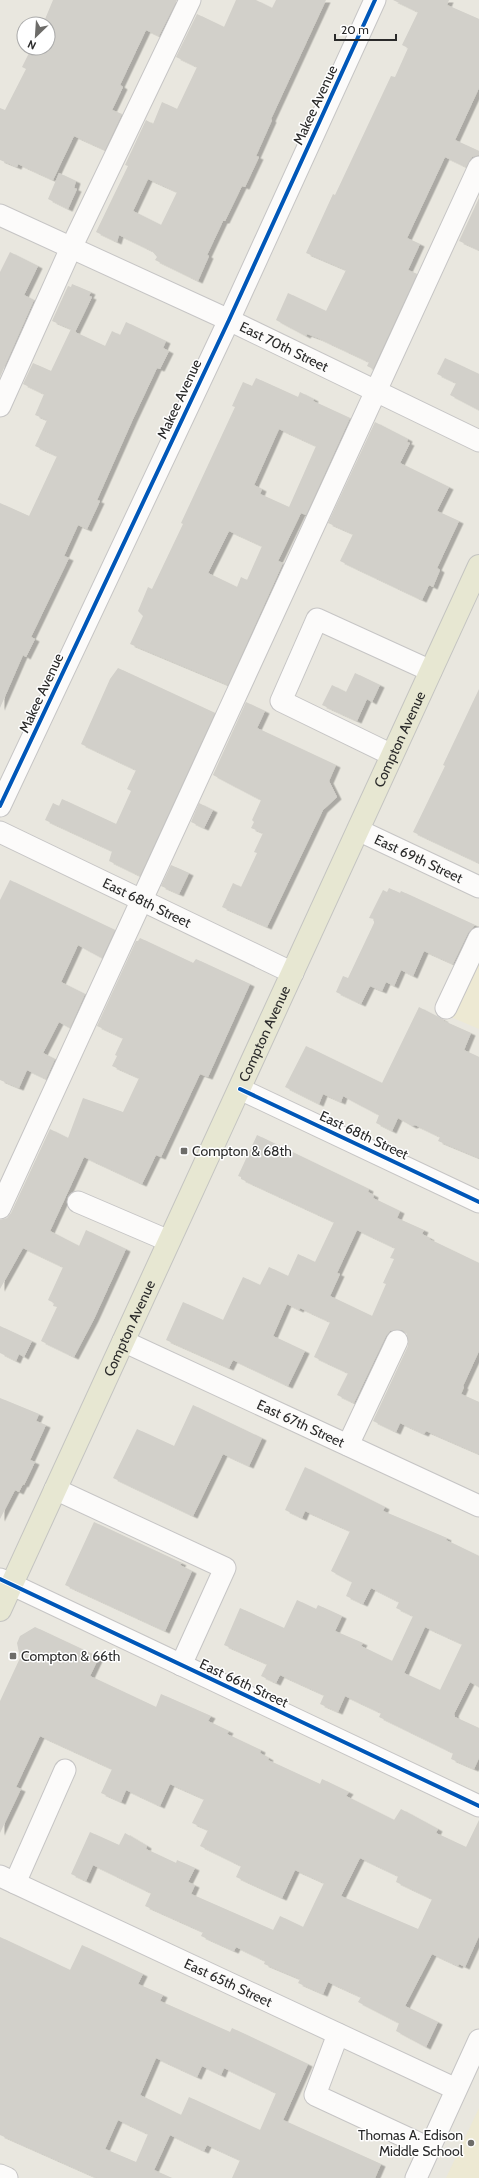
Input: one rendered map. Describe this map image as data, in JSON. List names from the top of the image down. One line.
{"streets":{"main road":["Compton Avenue"],"street":["Makee Avenue","East 70th Street","East 69th Street","East 68th Street","East 67th Street","East 66th Street","East 65th Street"]},"crossings":[["Makee Avenue","East 70th Street"],["Compton Avenue","East 69th Street"],["Compton Avenue","East 68th Street"],["Compton Avenue","East 67th Street"],["Compton Avenue","East 66th Street"]],"places":{"transit":["Compton & 68th","Compton & 66th"],"other":["Thomas A. Edison Middle School"]},"scale_bar":"20 m","north":"bottom left"}
